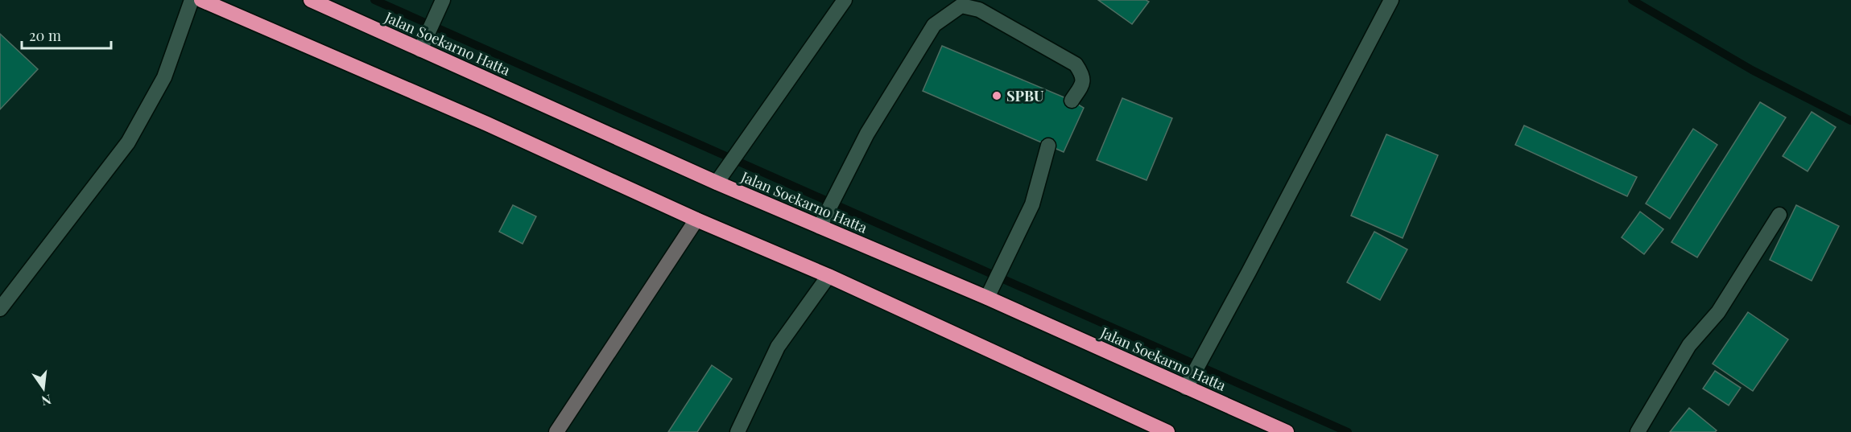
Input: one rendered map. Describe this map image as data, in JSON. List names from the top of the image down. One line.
{"streets":{"highway":["Jalan Soekarno Hatta"]},"places":["SPBU"],"scale_bar":"20 m","north":"bottom"}
